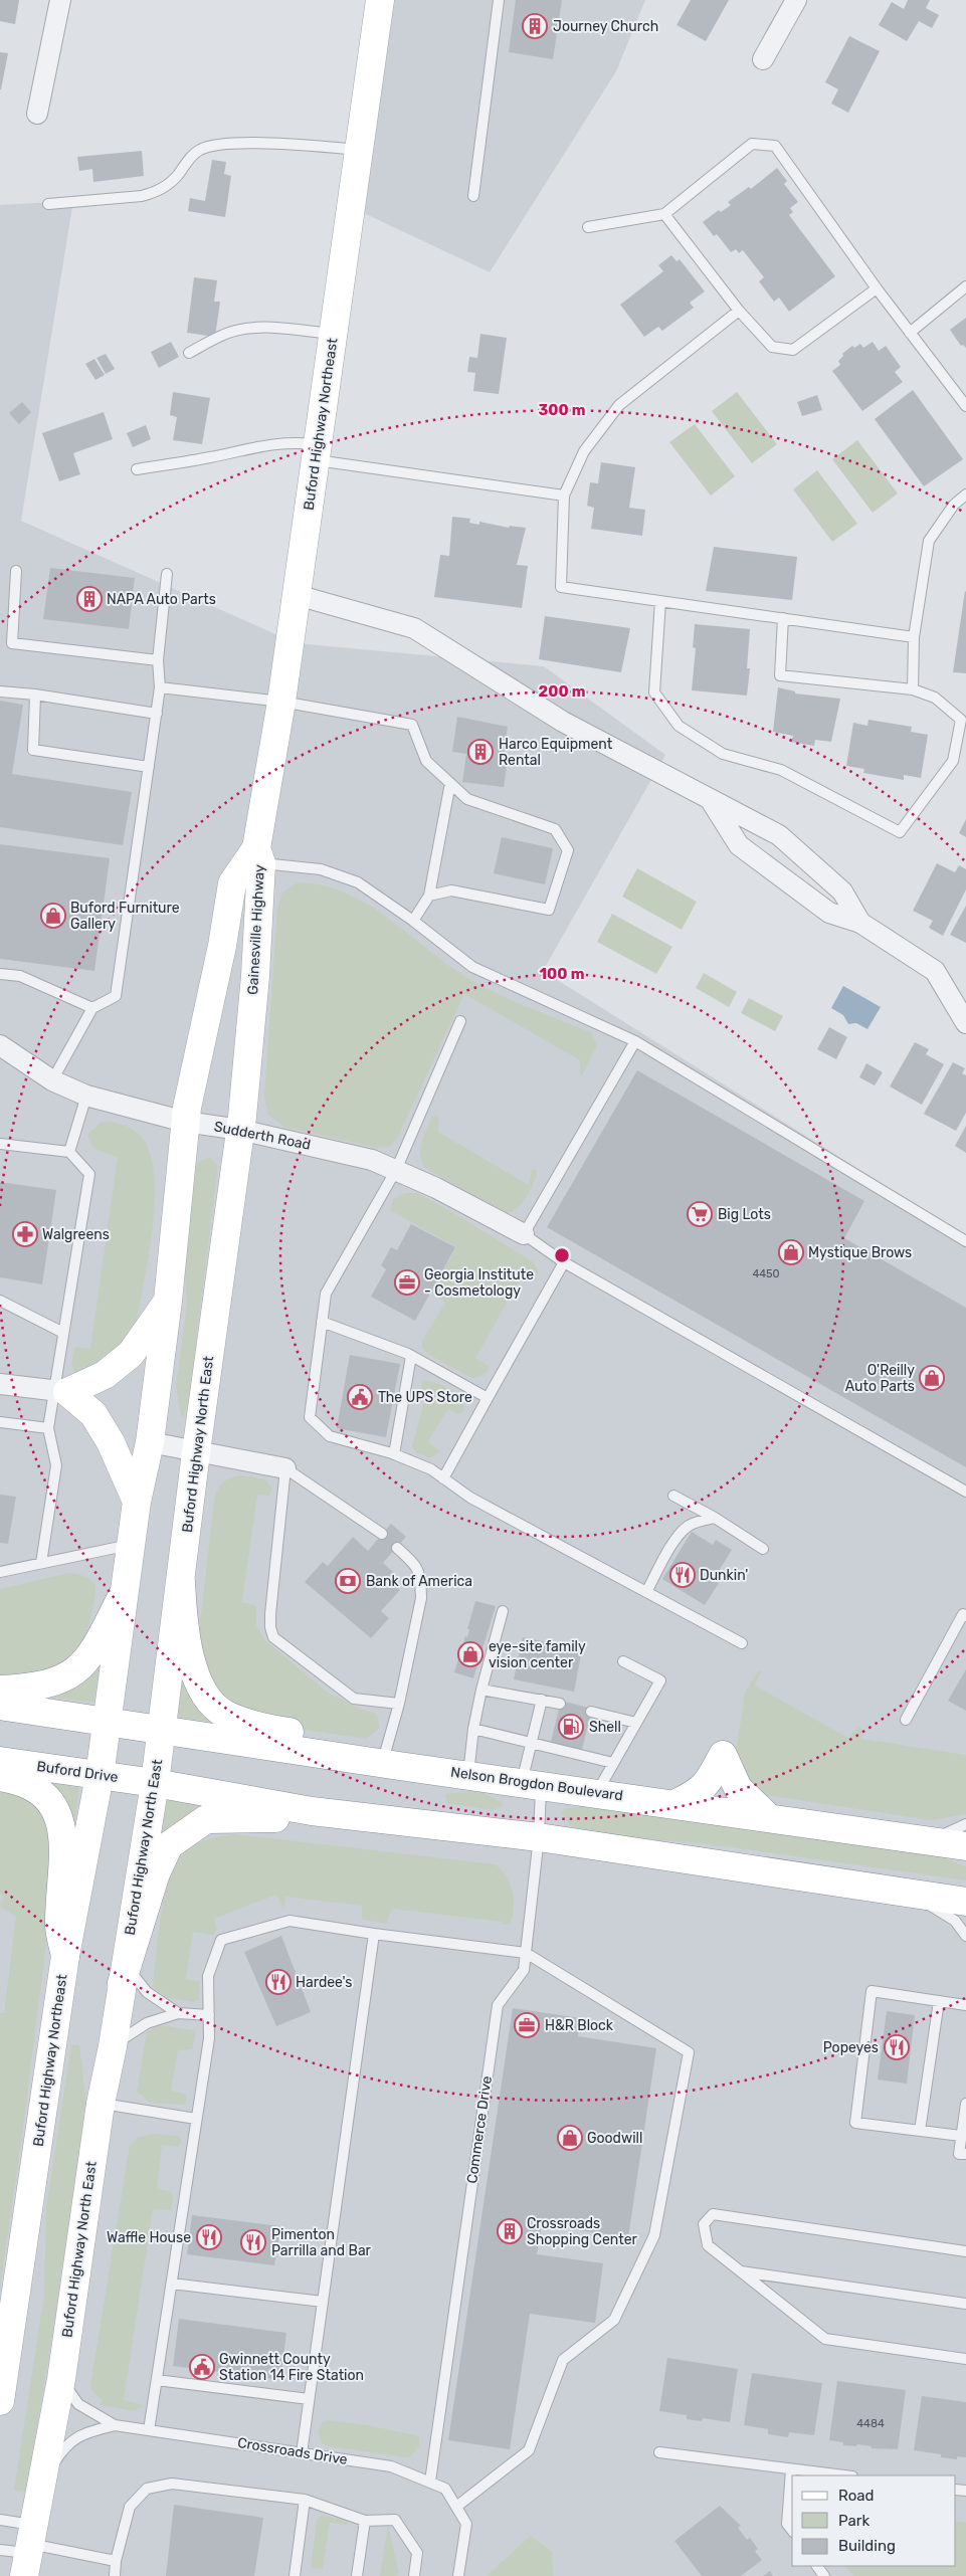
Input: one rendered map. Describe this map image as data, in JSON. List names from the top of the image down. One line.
{"streets":{"main road":["Buford Highway Northeast","Gainesville Highway","Buford Highway North East","Buford Drive","Nelson Brogdon Boulevard"],"street":["Sudderth Road"],"lane":["Commerce Drive","Crossroads Drive"]},"crossings":[["Buford Highway Northeast","Gainesville Highway"],["Buford Highway Northeast","Buford Drive"],["Buford Highway Northeast","Nelson Brogdon Boulevard"],["Gainesville Highway","Sudderth Road"],["Gainesville Highway","Buford Highway North East"],["Sudderth Road","Buford Highway North East"],["Buford Highway North East","Buford Drive"],["Buford Highway North East","Nelson Brogdon Boulevard"],["Buford Highway North East","Crossroads Drive"],["Nelson Brogdon Boulevard","Commerce Drive"],["Commerce Drive","Crossroads Drive"]],"places":{"building":["Journey Church","NAPA Auto Parts","Harco Equipment Rental","Crossroads Shopping Center"],"shop":["Buford Furniture Gallery","Mystique Brows","O'Reilly Auto Parts","eye-site family vision center","Goodwill"],"supermarket":["Big Lots"],"pharmacy":["Walgreens"],"office":["Georgia Institute - Cosmetology","H&R Block"],"public building":["The UPS Store","Gwinnett County Station 14 Fire Station"],"restaurant":["Dunkin'","Hardee's","Popeyes","Waffle House","Pimenton Parrilla and Bar"],"bank":["Bank of America"],"fuel station":["Shell"]},"house_numbers":["4450","4484"],"legend":["Road","Park","Building"],"rings":["300 m","200 m","100 m"]}
